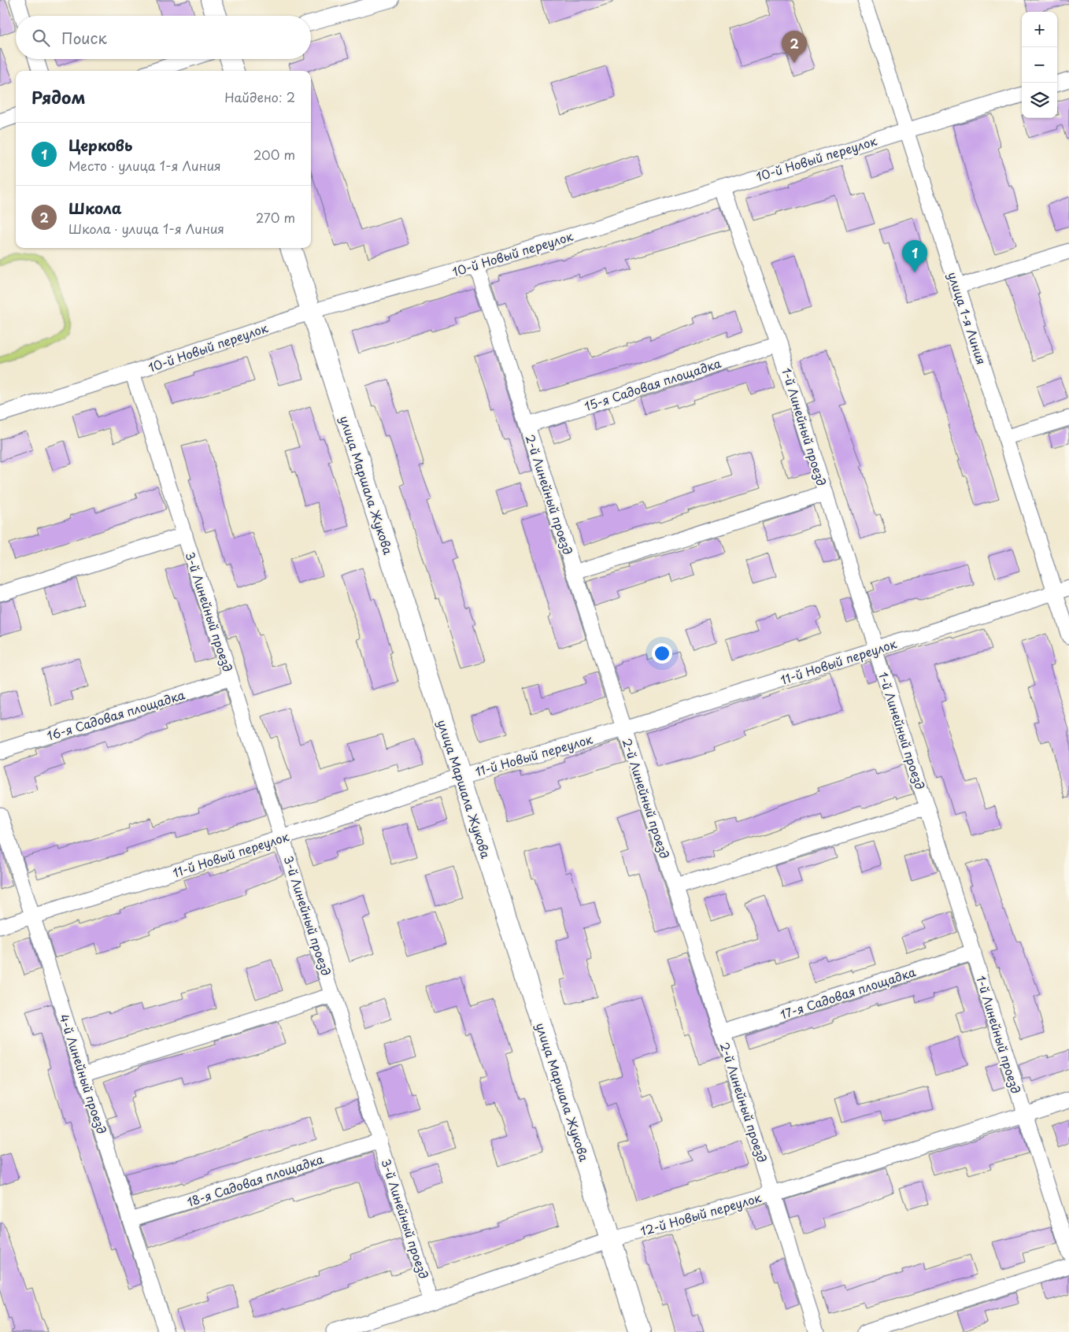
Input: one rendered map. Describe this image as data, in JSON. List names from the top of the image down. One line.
{"streets":{"main road":["улица Маршала Жукова"],"street":["10-й Новый переулок","улица 1-я Линия","15-я Садовая площадка","1-й Линейный проезд","2-й Линейный проезд","3-й Линейный проезд","11-й Новый переулок","16-я Садовая площадка","17-я Садовая площадка","4-й Линейный проезд","18-я Садовая площадка","12-й Новый переулок"]},"crossings":[["10-й Новый переулок","улица 1-я Линия"],["10-й Новый переулок","1-й Линейный проезд"],["10-й Новый переулок","улица Маршала Жукова"],["10-й Новый переулок","2-й Линейный проезд"],["10-й Новый переулок","3-й Линейный проезд"],["улица 1-я Линия","11-й Новый переулок"],["15-я Садовая площадка","1-й Линейный проезд"],["15-я Садовая площадка","2-й Линейный проезд"],["1-й Линейный проезд","11-й Новый переулок"],["1-й Линейный проезд","17-я Садовая площадка"],["1-й Линейный проезд","12-й Новый переулок"],["улица Маршала Жукова","11-й Новый переулок"],["улица Маршала Жукова","12-й Новый переулок"],["2-й Линейный проезд","11-й Новый переулок"],["2-й Линейный проезд","17-я Садовая площадка"],["2-й Линейный проезд","12-й Новый переулок"],["3-й Линейный проезд","11-й Новый переулок"],["3-й Линейный проезд","16-я Садовая площадка"],["3-й Линейный проезд","18-я Садовая площадка"],["3-й Линейный проезд","12-й Новый переулок"],["11-й Новый переулок","4-й Линейный проезд"],["4-й Линейный проезд","18-я Садовая площадка"]],"page":{"map_buttons":["+","−"],"search":"Поиск","pins":["2","1"],"heading":["Рядом","Найдено: 2"],"list":[{"mark":"1","name":"Церковь","note":"Место · улица 1-я Линия","value":"200 m"},{"mark":"2","name":"Школа","note":"Школа · улица 1-я Линия","value":"270 m"}]}}
